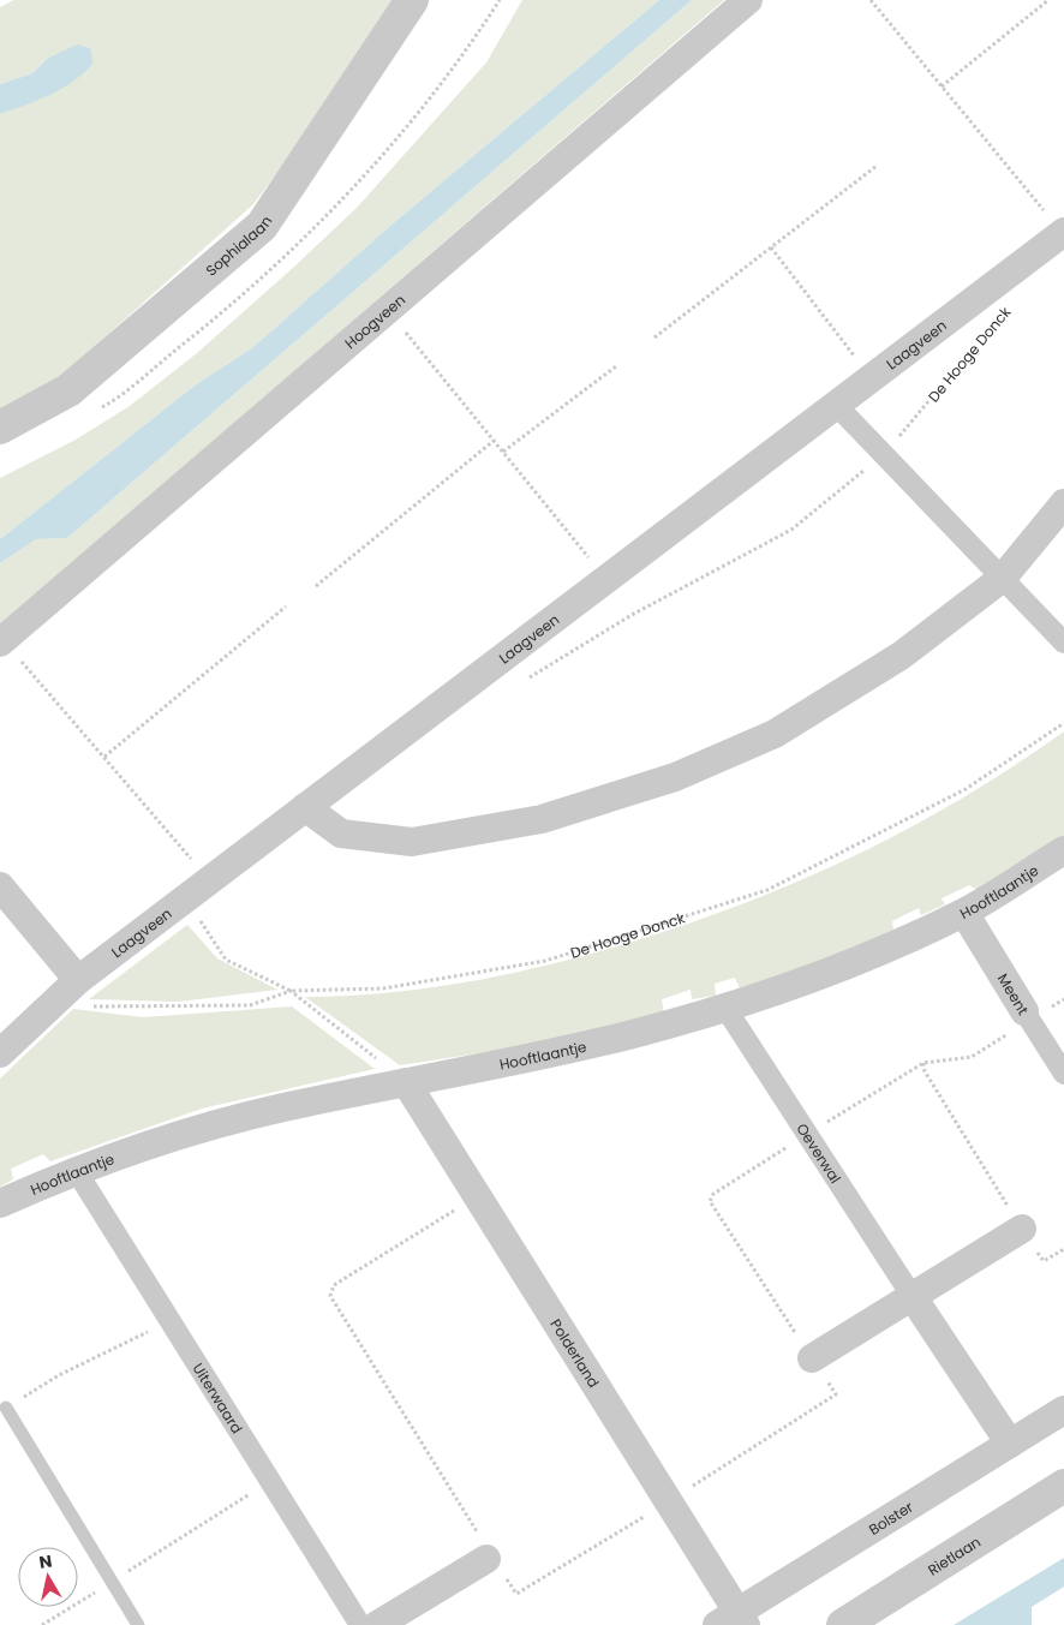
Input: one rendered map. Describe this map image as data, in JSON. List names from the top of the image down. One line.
{"streets":{"street":["Sophialaan","Hoogveen","Laagveen","Hooftlaantje","Meent","Oeverwal","Polderland","Uiterwaard","Bolster","Rietlaan"],"path":["De Hooge Donck"]},"crossings":[["Laagveen","De Hooge Donck"],["Hooftlaantje","Meent"],["Hooftlaantje","Oeverwal"],["Hooftlaantje","Polderland"],["Hooftlaantje","Uiterwaard"],["Oeverwal","Bolster"],["Polderland","Bolster"]],"north":"top"}
